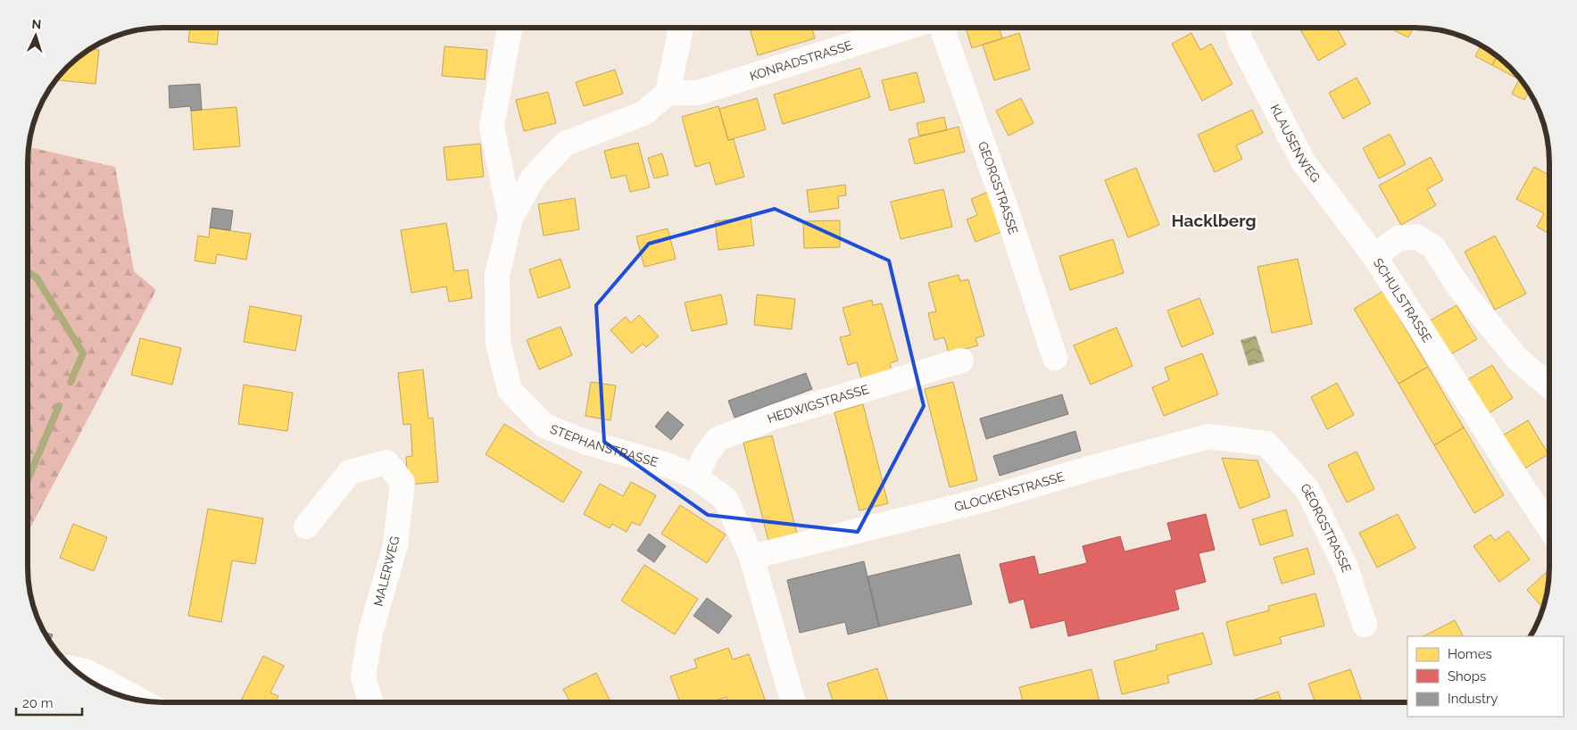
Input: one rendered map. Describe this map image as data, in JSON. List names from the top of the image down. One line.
{"streets":{"street":["KONRADSTRASSE","KLAUSENWEG","GEORGSTRASSE","SCHULSTRASSE","HEDWIGSTRASSE","STEPHANSTRASSE","GLOCKENSTRASSE","MALERWEG"]},"crossings":[["KONRADSTRASSE","STEPHANSTRASSE"],["KLAUSENWEG","SCHULSTRASSE"],["GEORGSTRASSE","GLOCKENSTRASSE"],["HEDWIGSTRASSE","STEPHANSTRASSE"],["STEPHANSTRASSE","GLOCKENSTRASSE"]],"districts":["Hacklberg"],"legend":["Homes","Shops","Industry"],"scale_bar":"20 m","north":"top"}
